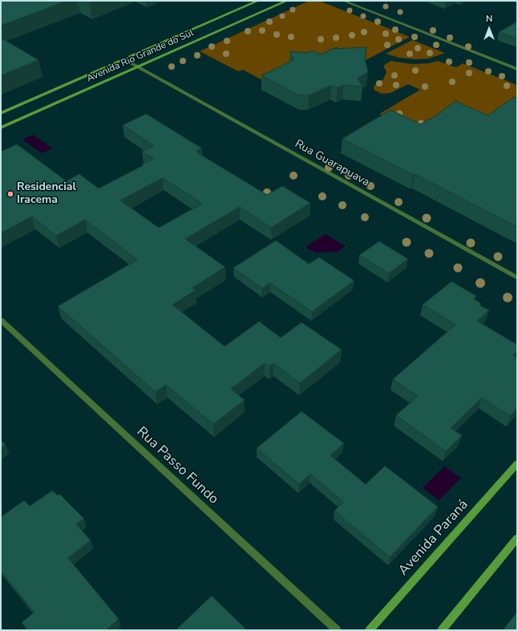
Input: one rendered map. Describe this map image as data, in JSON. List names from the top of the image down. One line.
{"streets":{"street":["Avenida Rio Grande do Sul","Rua Guarapuava","Rua Passo Fundo","Avenida Paraná"]},"crossings":[["Avenida Rio Grande do Sul","Rua Guarapuava"]],"places":["Residencial Iracema"],"north":"top"}
